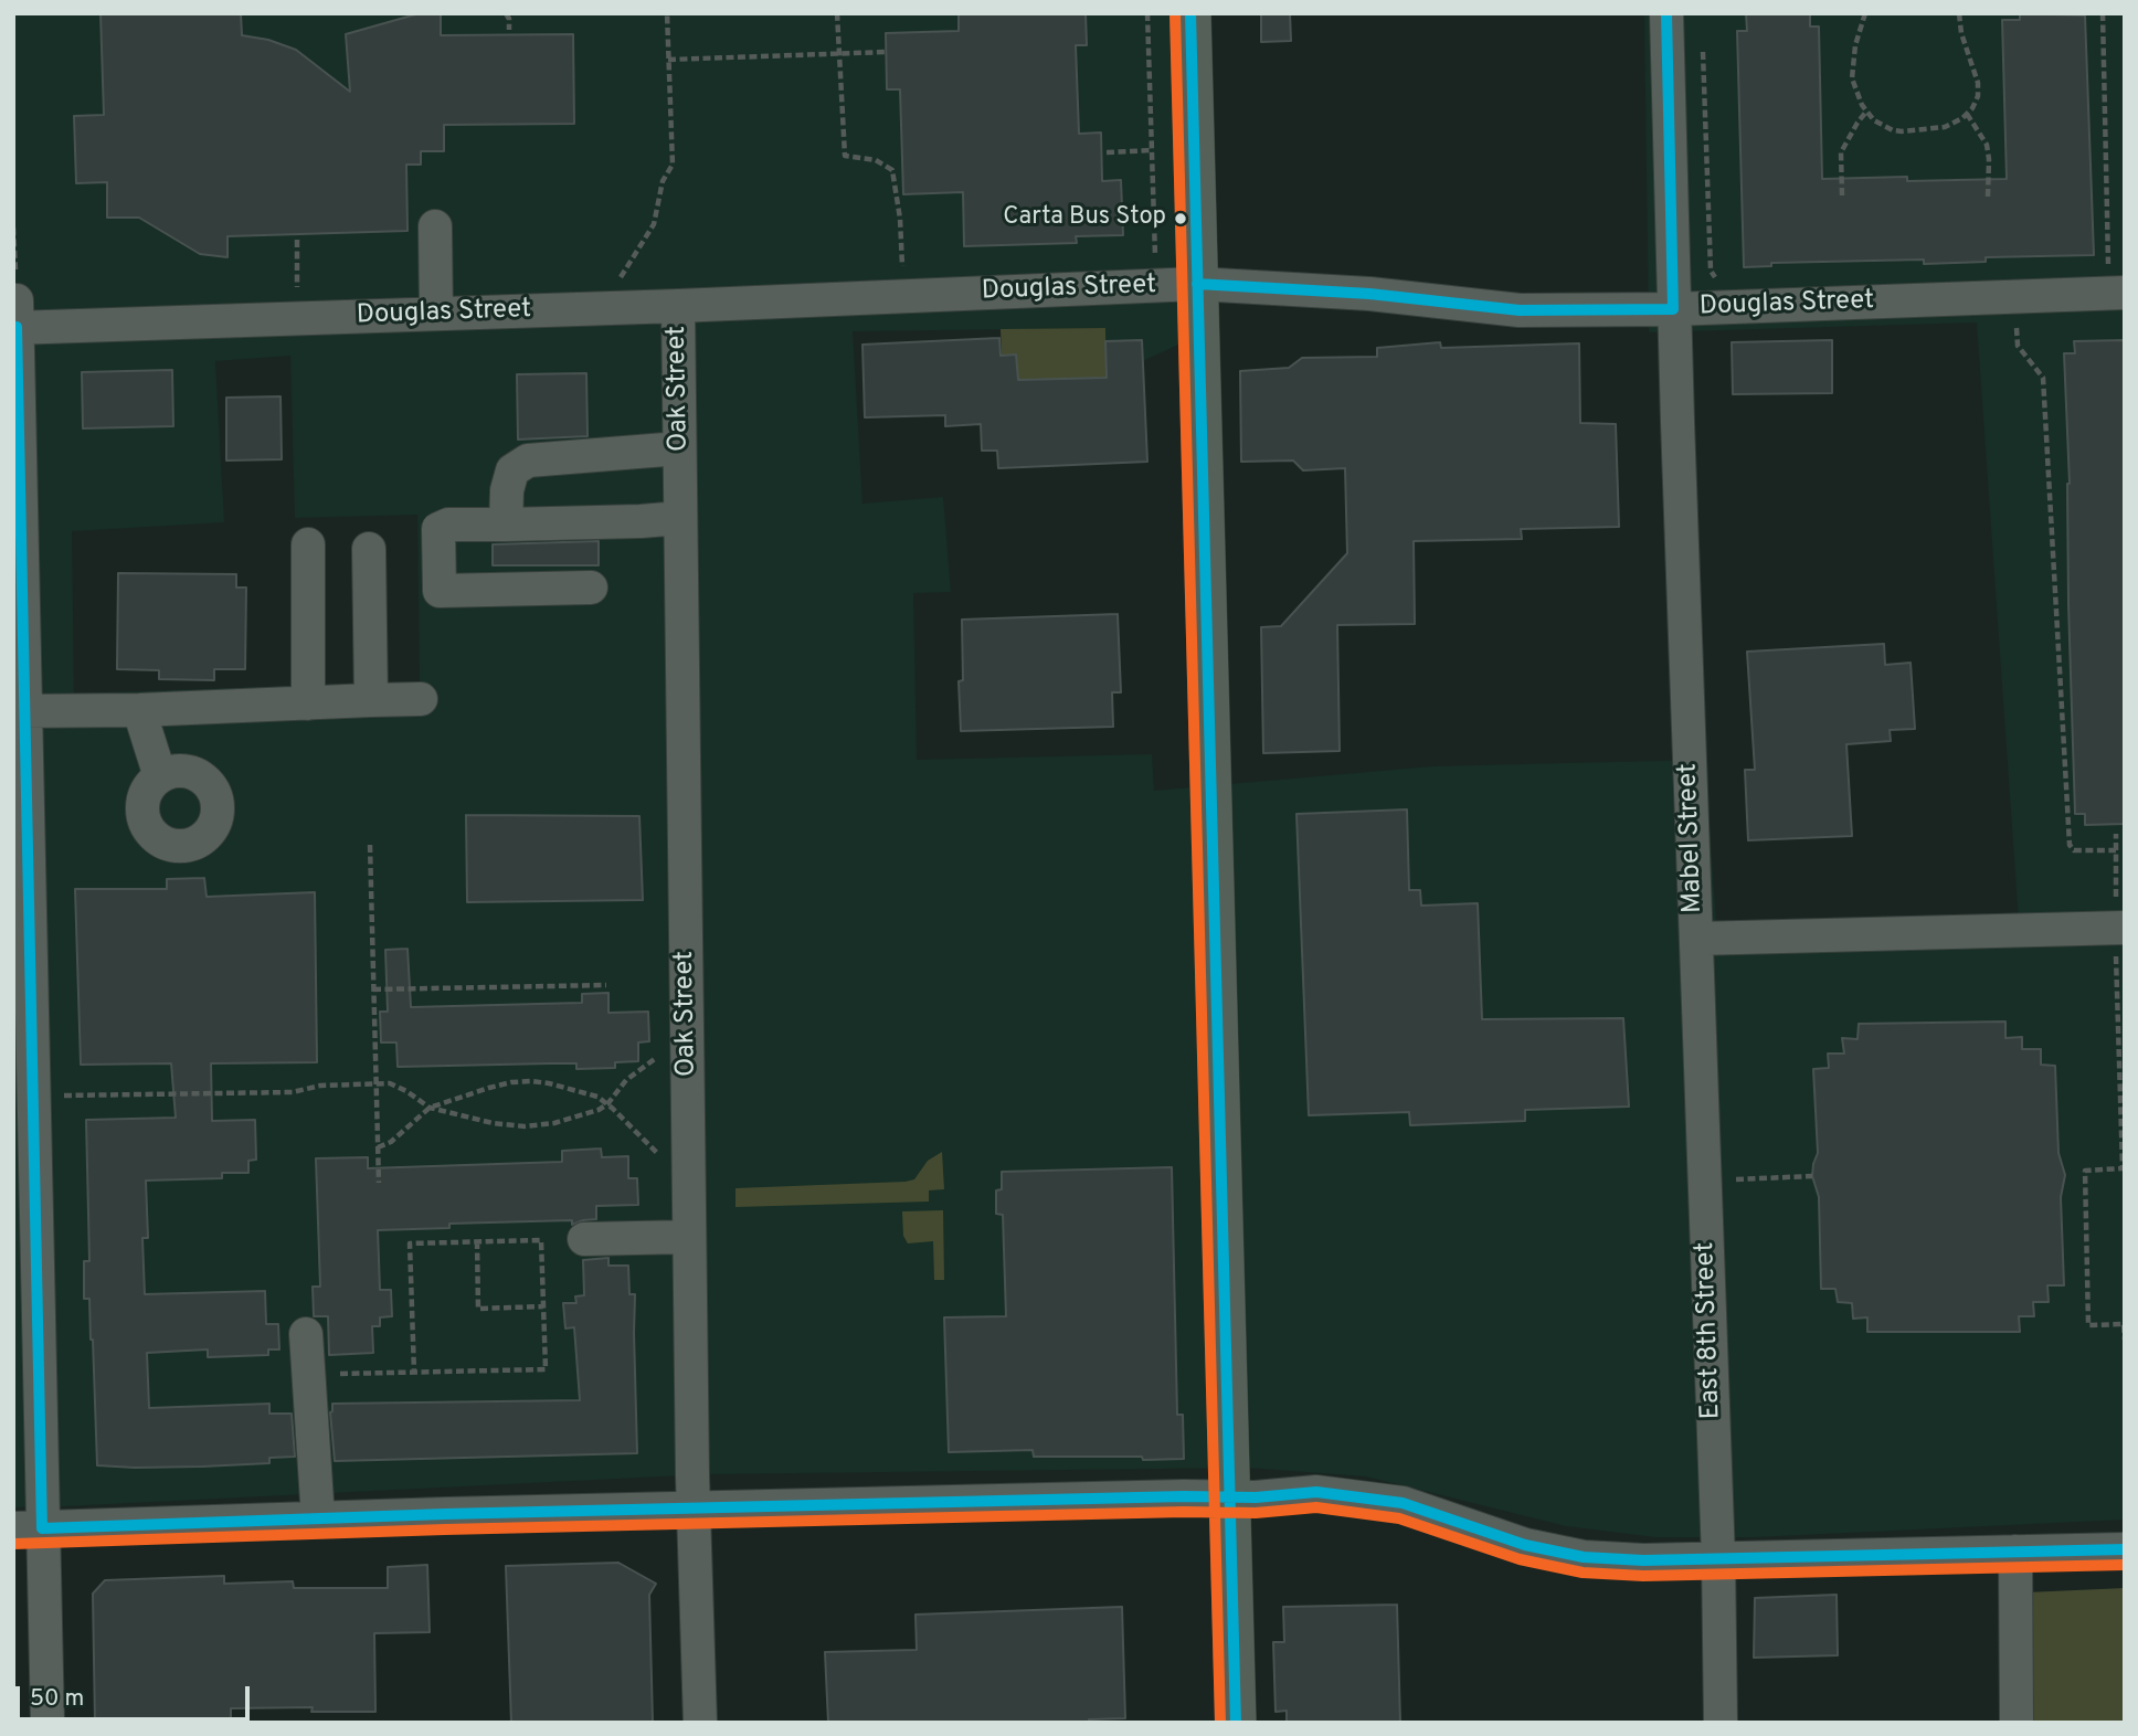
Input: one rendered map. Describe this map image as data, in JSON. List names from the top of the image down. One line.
{"streets":{"street":["Douglas Street","Oak Street","Mabel Street","East 8th Street"]},"crossings":[["Douglas Street","Oak Street"],["Douglas Street","Mabel Street"],["Mabel Street","East 8th Street"]],"places":["Carta Bus Stop"],"scale_bar":"50 m"}
